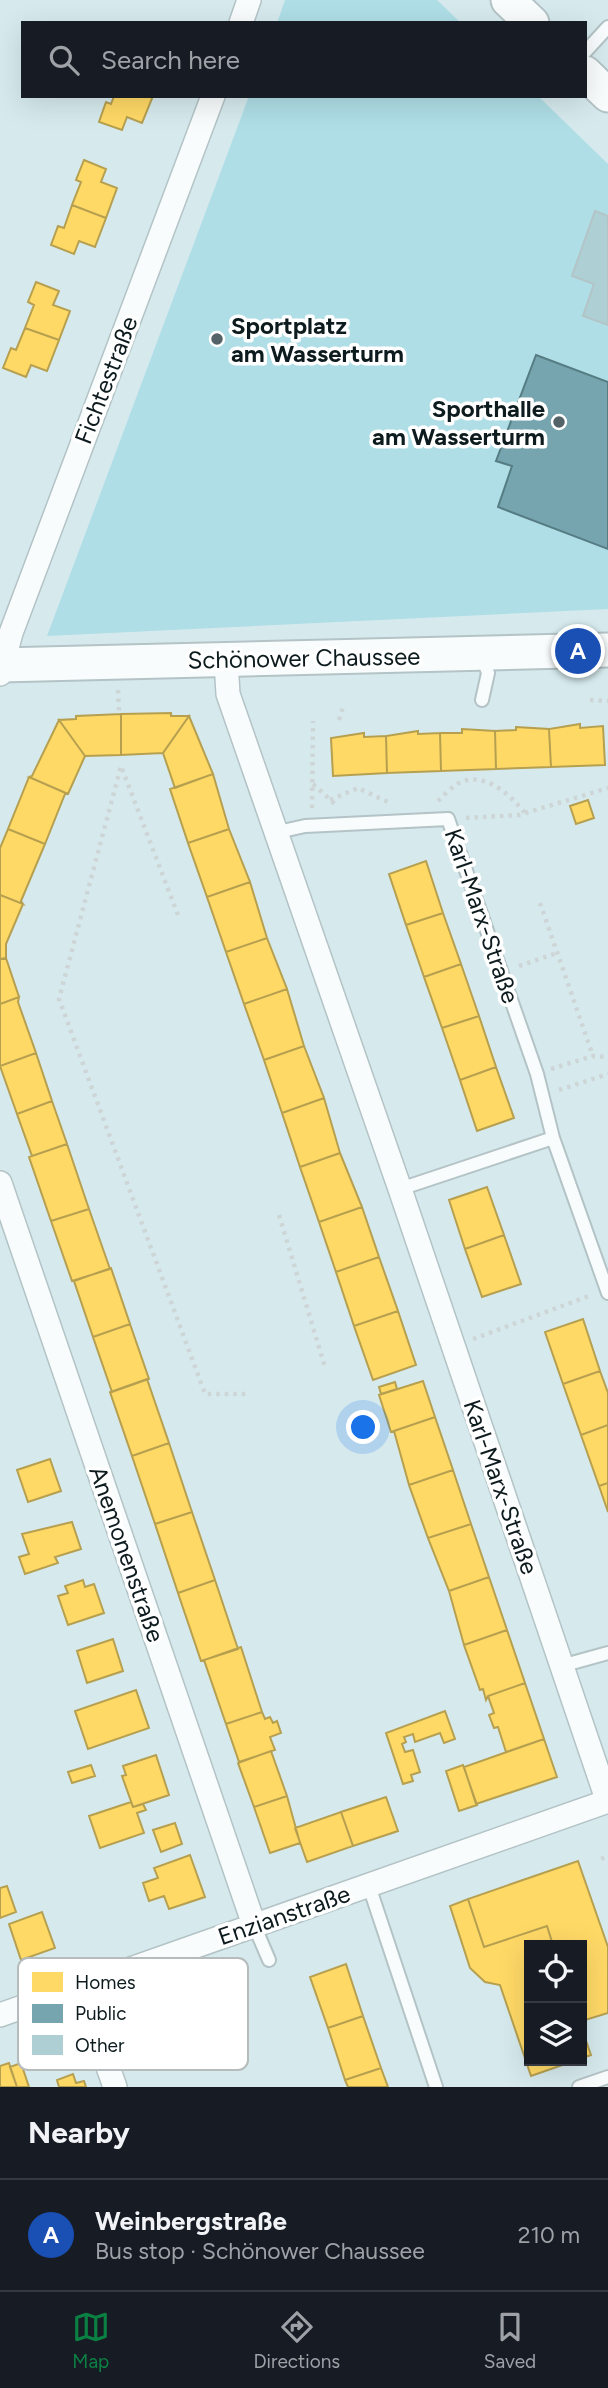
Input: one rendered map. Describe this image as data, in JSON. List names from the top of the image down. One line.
{"streets":{"main road":["Schönower Chaussee"],"street":["Fichtestraße","Karl-Marx-Straße","Anemonenstraße","Enzianstraße"]},"crossings":[["Fichtestraße","Schönower Chaussee"],["Schönower Chaussee","Karl-Marx-Straße"],["Karl-Marx-Straße","Enzianstraße"],["Anemonenstraße","Enzianstraße"]],"places":["Sportplatz am Wasserturm","Sporthalle am Wasserturm"],"legend":["Homes","Public","Other"],"page":{"search":"Search here","pins":"A","heading":"Nearby","list":[{"mark":"A","name":"Weinbergstraße","note":"Bus stop · Schönower Chaussee","value":"210 m"}],"nav":["Map","Directions","Saved"]}}
